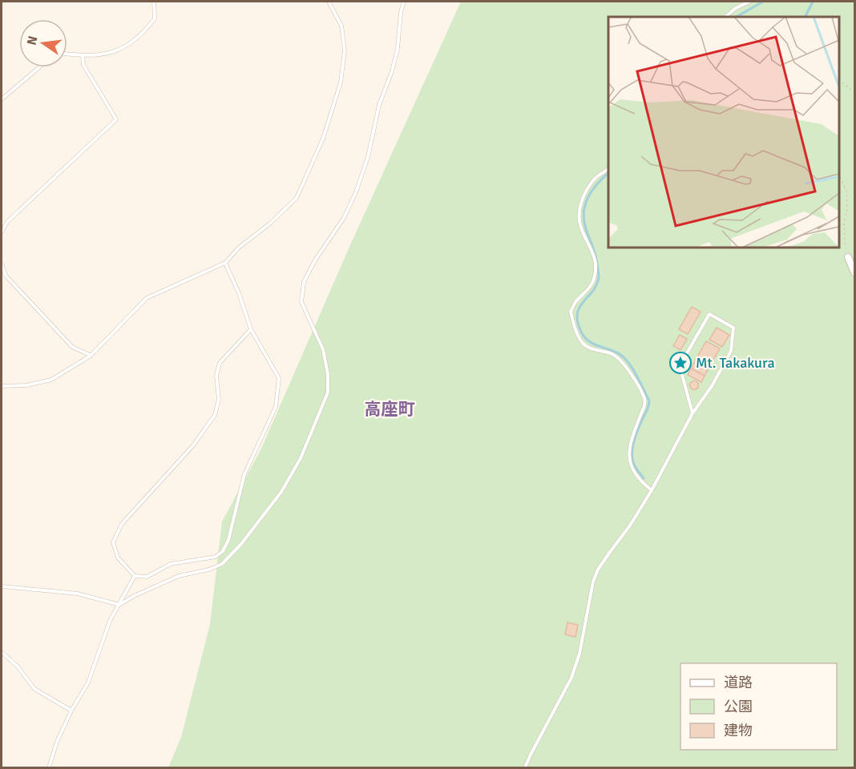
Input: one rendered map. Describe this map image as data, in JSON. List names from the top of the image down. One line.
{"districts":["高座町"],"places":{"place":["Mt. Takakura"]},"legend":["道路","公園","建物"],"north":"left"}
